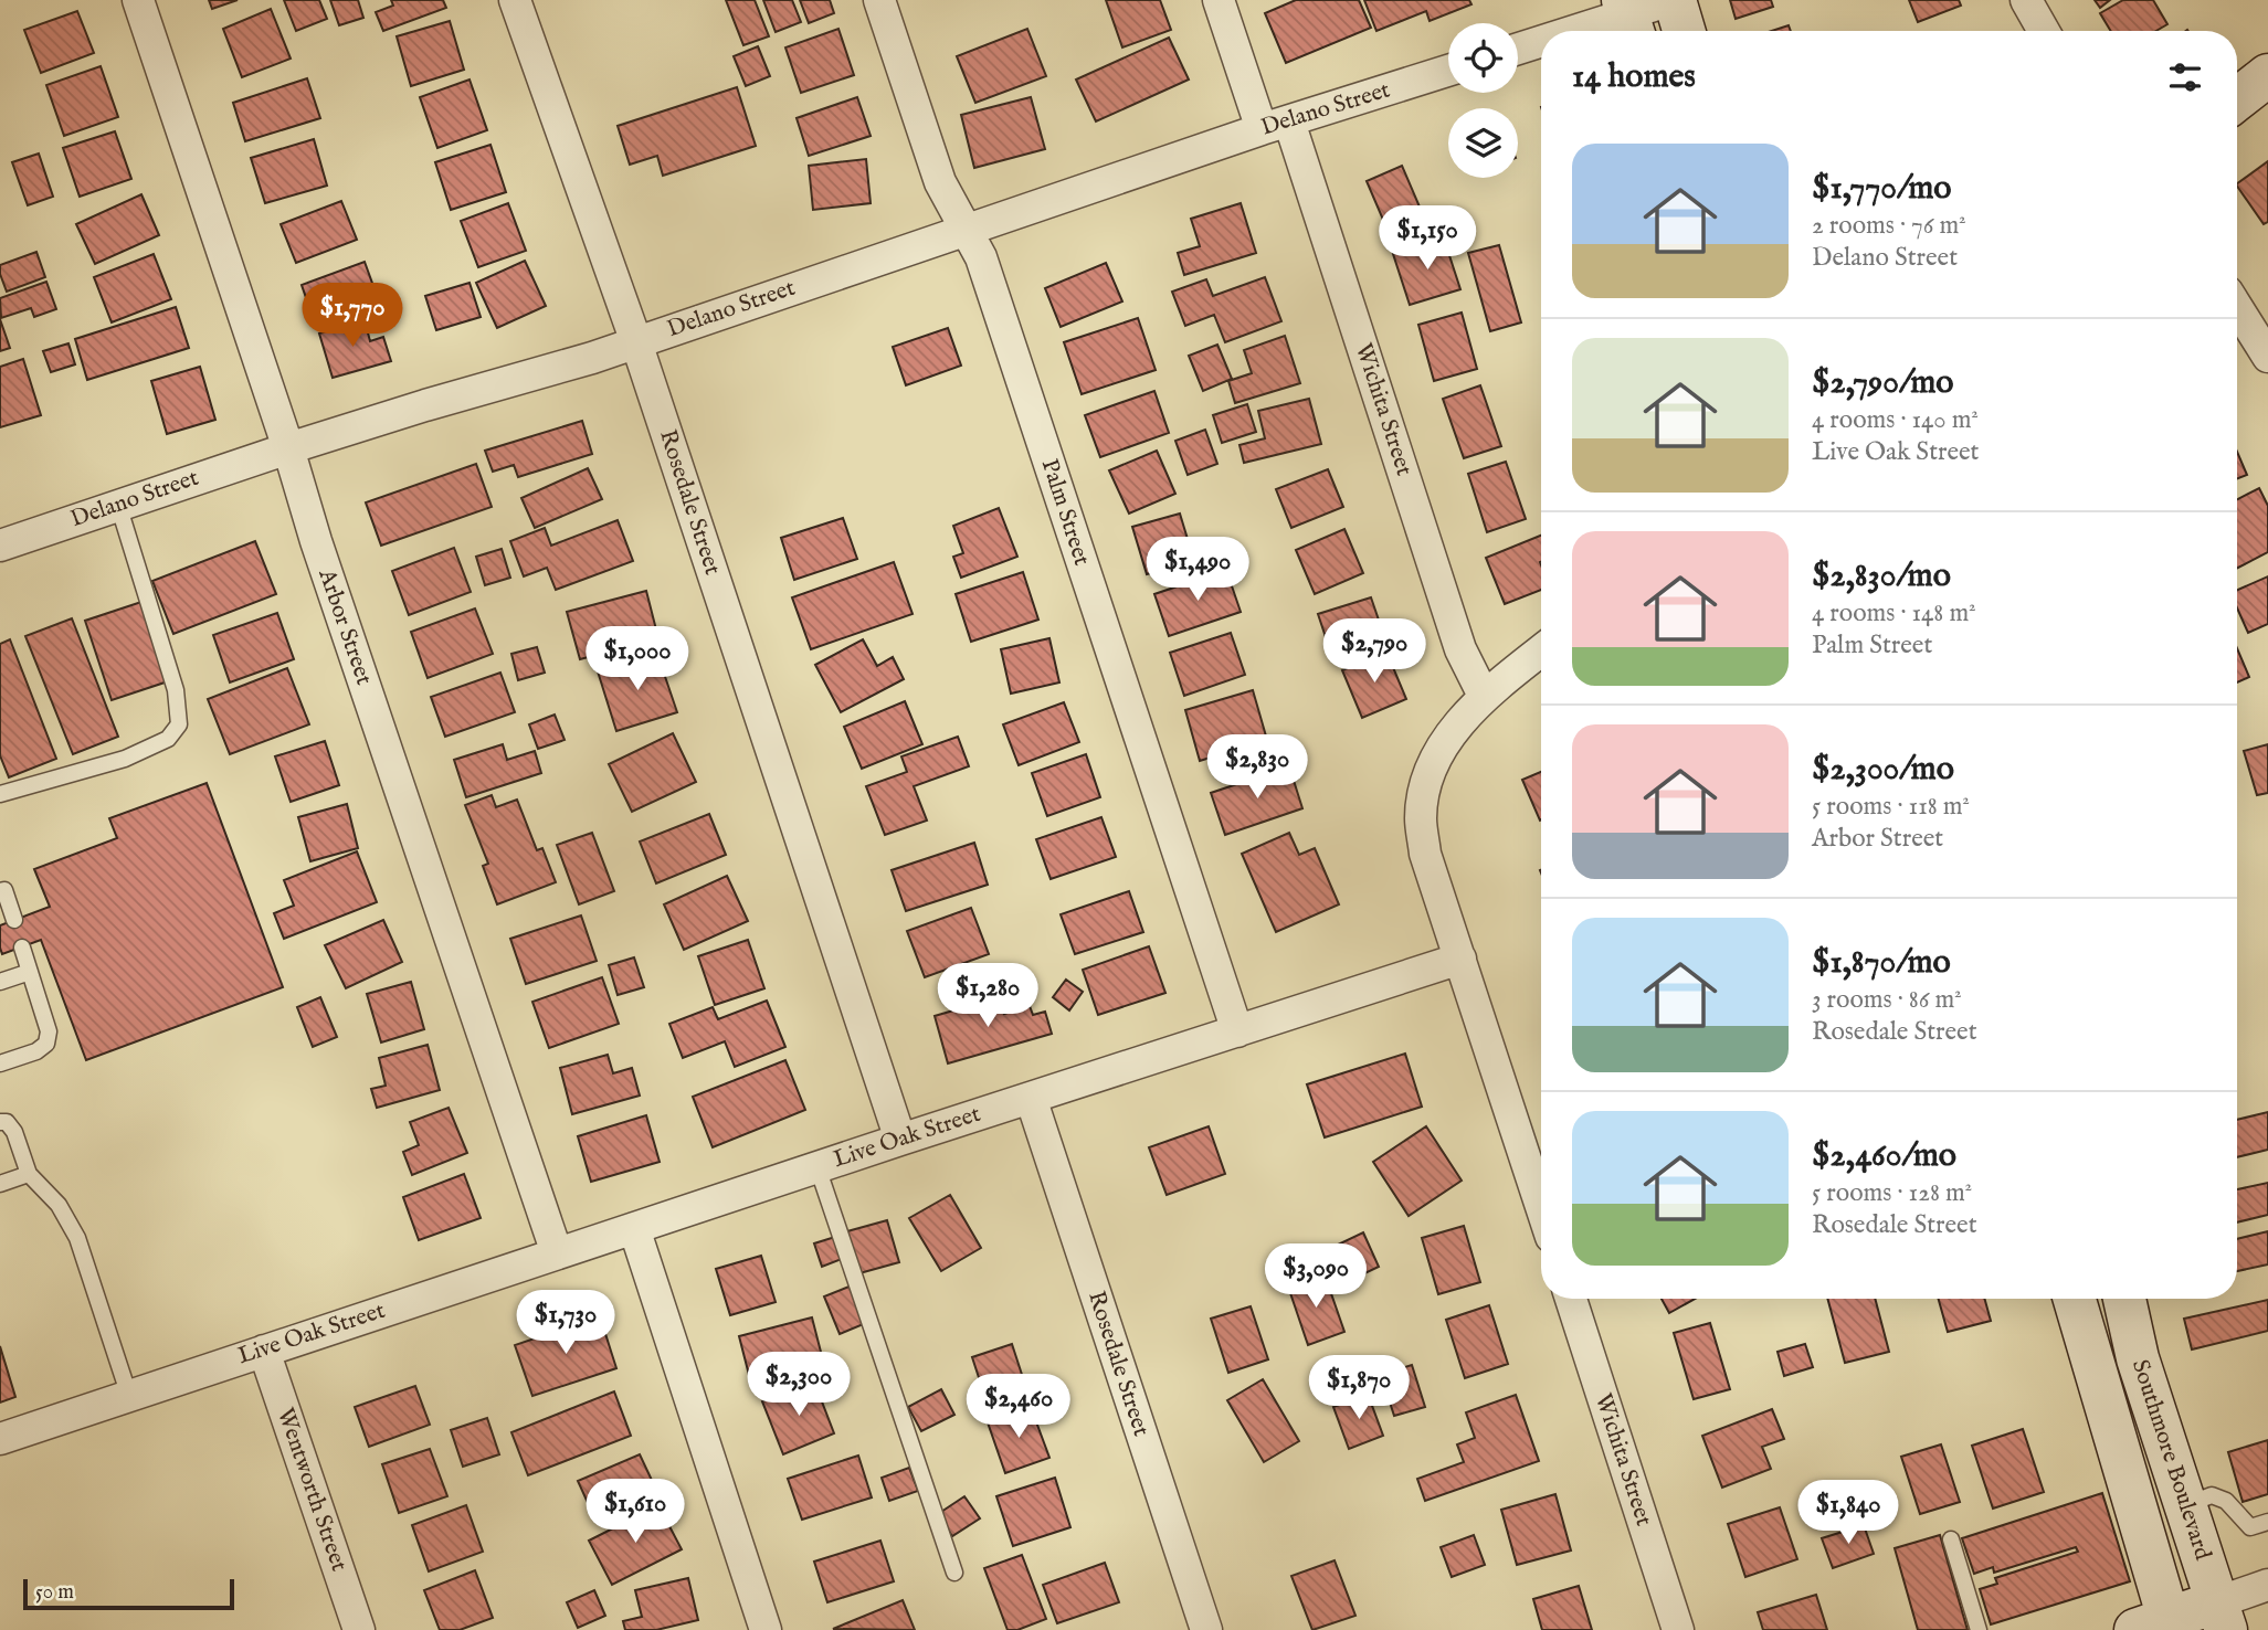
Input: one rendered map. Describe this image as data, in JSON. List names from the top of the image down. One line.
{"streets":{"street":["Delano Street","Wichita Street","Rosedale Street","Palm Street","Arbor Street","Live Oak Street","Southmore Boulevard","Wentworth Street"]},"crossings":[["Delano Street","Wichita Street"],["Delano Street","Rosedale Street"],["Delano Street","Palm Street"],["Delano Street","Arbor Street"],["Rosedale Street","Live Oak Street"],["Palm Street","Live Oak Street"],["Arbor Street","Live Oak Street"],["Live Oak Street","Wentworth Street"]],"scale_bar":"50 m","page":{"heading":"14 homes","list":[{"name":"$1,770/mo","note":"2 rooms · 76 m² · Delano Street"},{"name":"$2,790/mo","note":"4 rooms · 140 m² · Live Oak Street"},{"name":"$2,830/mo","note":"4 rooms · 148 m² · Palm Street"},{"name":"$2,300/mo","note":"5 rooms · 118 m² · Arbor Street"},{"name":"$1,870/mo","note":"3 rooms · 86 m² · Rosedale Street"},{"name":"$2,460/mo","note":"5 rooms · 128 m² · Rosedale Street"}],"price":["$1,150","$1,770","$1,490","$2,790","$1,000","$2,830","$1,280","$3,090","$1,730","$2,300","$1,870","$2,460","$1,610","$1,840"],"scale":"50 m"}}
